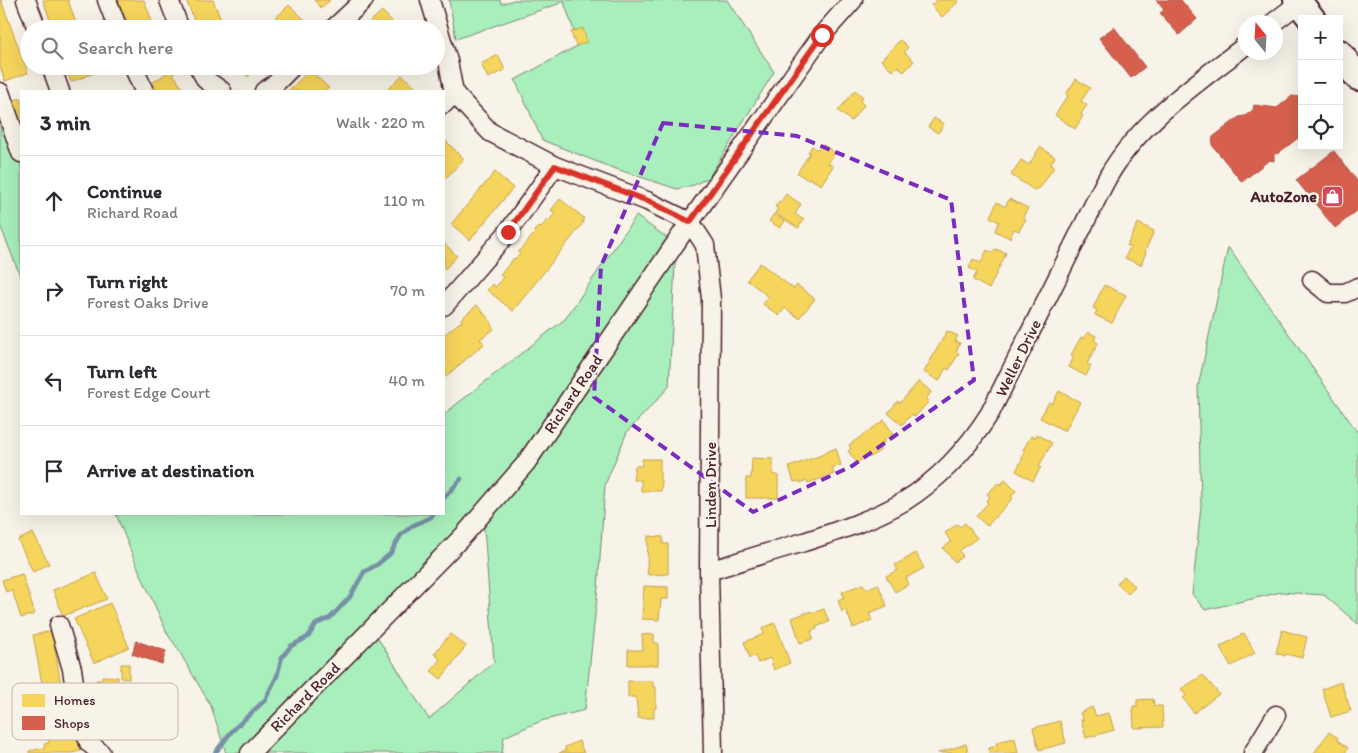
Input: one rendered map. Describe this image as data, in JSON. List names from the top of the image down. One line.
{"streets":{"street":["Weller Drive","Richard Road","Linden Drive"]},"crossings":[["Weller Drive","Linden Drive"],["Richard Road","Linden Drive"]],"places":{"shop":["AutoZone"]},"legend":["Homes","Shops"],"north":"top","page":{"map_buttons":["+","−"],"search":"Search here","heading":["3 min","Walk · 220 m"],"list":[["Continue","Richard Road","110 m"],["Turn right","Forest Oaks Drive","70 m"],["Turn left","Forest Edge Court","40 m"],"Arrive at destination"]}}
